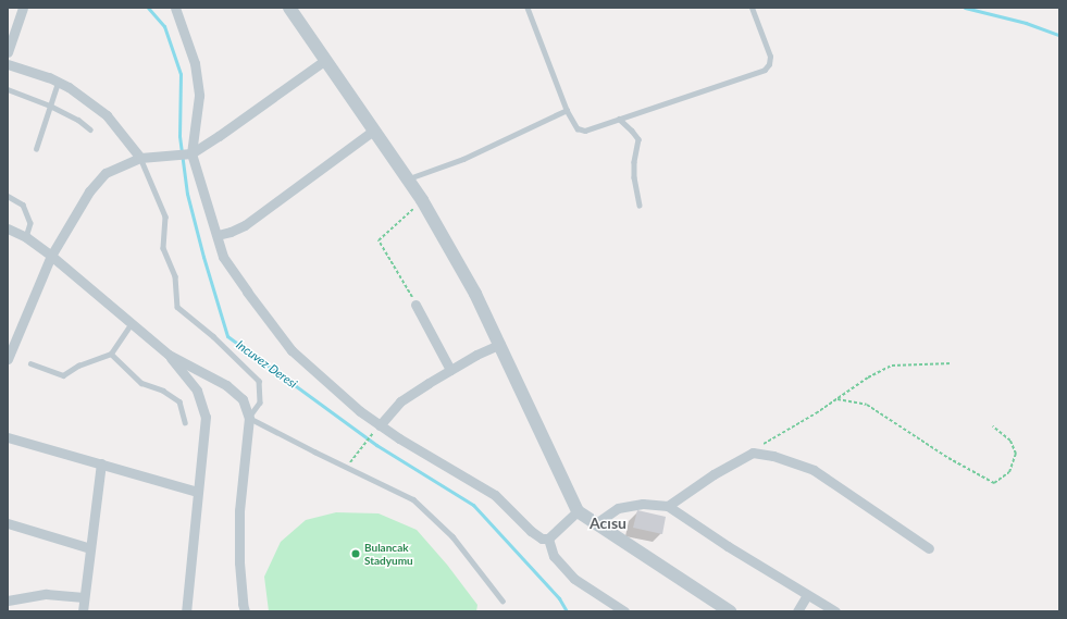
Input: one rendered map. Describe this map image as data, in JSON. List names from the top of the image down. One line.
{"districts":["Acısu"],"water":["Incuvez Deresi"],"places":["Bulancak Stadyumu"]}
